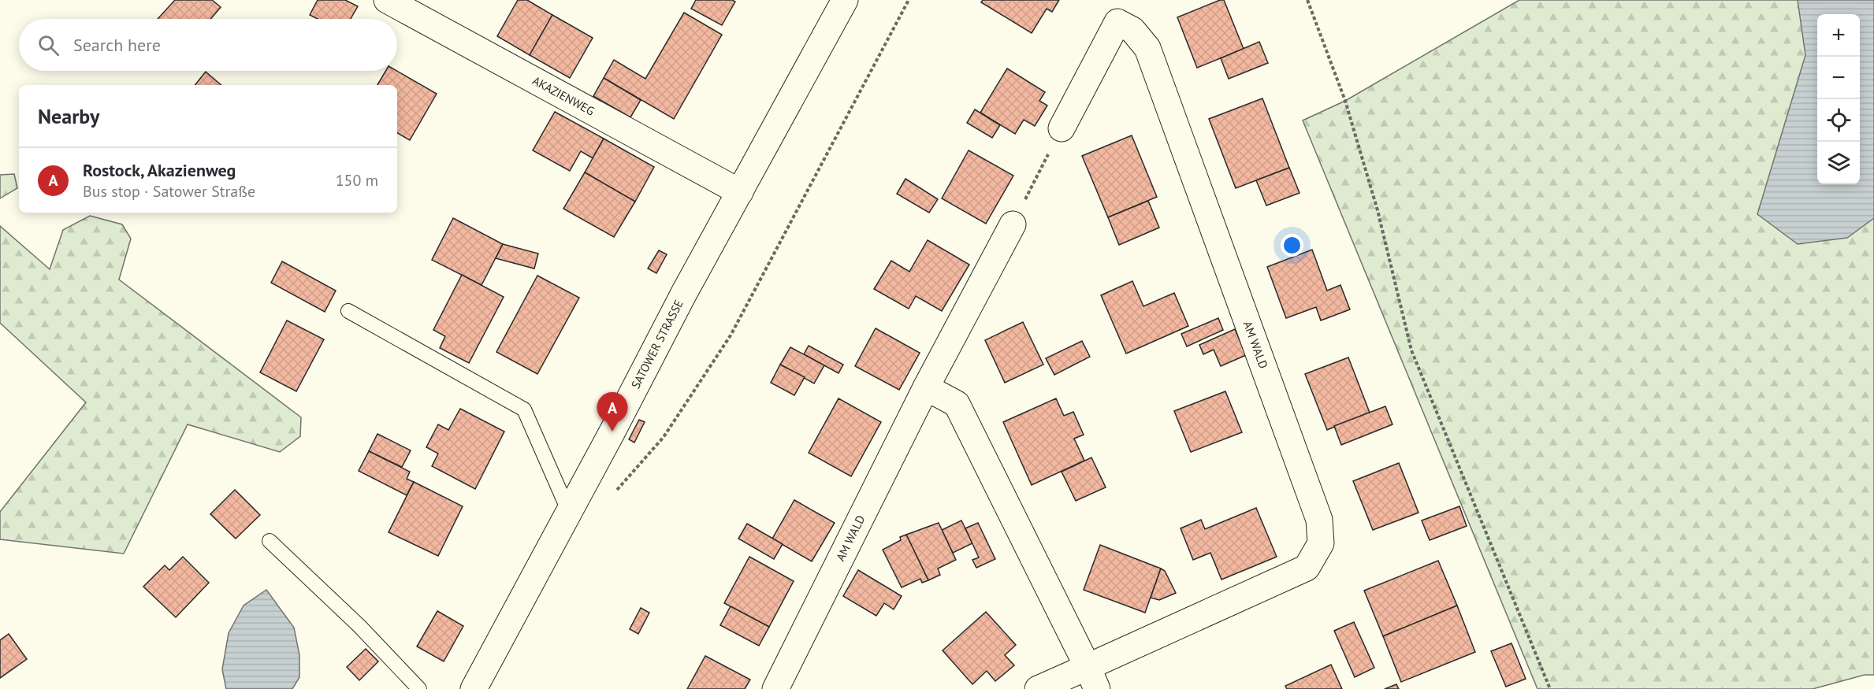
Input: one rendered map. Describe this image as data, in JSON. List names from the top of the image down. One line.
{"streets":{"street":["AKAZIENWEG","SATOWER STRASSE","AM WALD"]},"crossings":[["AKAZIENWEG","SATOWER STRASSE"]],"page":{"map_buttons":["+","−"],"search":"Search here","heading":"Nearby","list":[{"mark":"A","name":"Rostock, Akazienweg","note":"Bus stop · Satower Straße","value":"150 m"}],"pins":"A"}}
